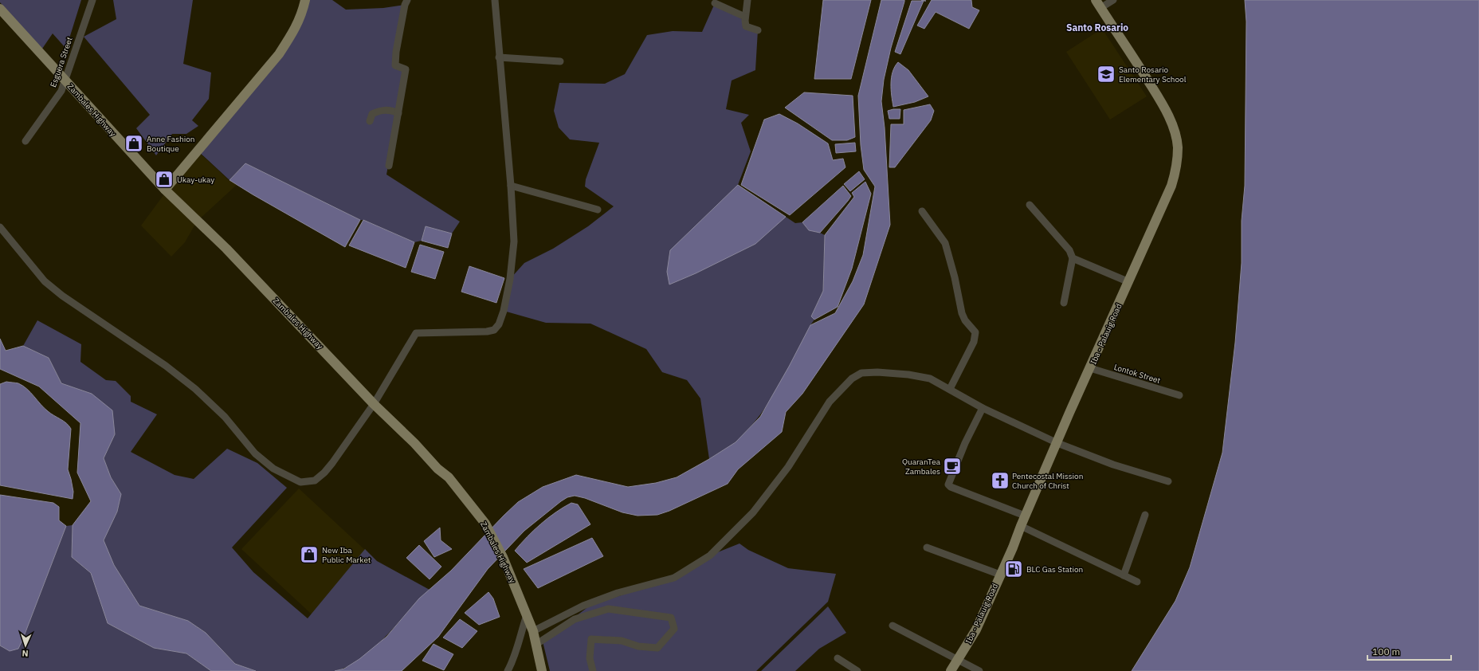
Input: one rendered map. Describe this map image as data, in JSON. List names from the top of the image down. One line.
{"streets":{"main road":["Zambales Highway","Iba - Palauig Road"],"street":["Esguera Street","Lontok Street"]},"crossings":[["Esguera Street","Zambales Highway"],["Iba - Palauig Road","Lontok Street"]],"districts":["Santo Rosario"],"places":{"school or university":["Santo Rosario Elementary School"],"shop":["Anne Fashion Boutique","Ukay-ukay","New Iba Public Market"],"cafe":["QuaranTea Zambales"],"church":["Pentecostal Mission Church of Christ"],"fuel station":["BLC Gas Station"]},"scale_bar":"100 m","north":"bottom"}
